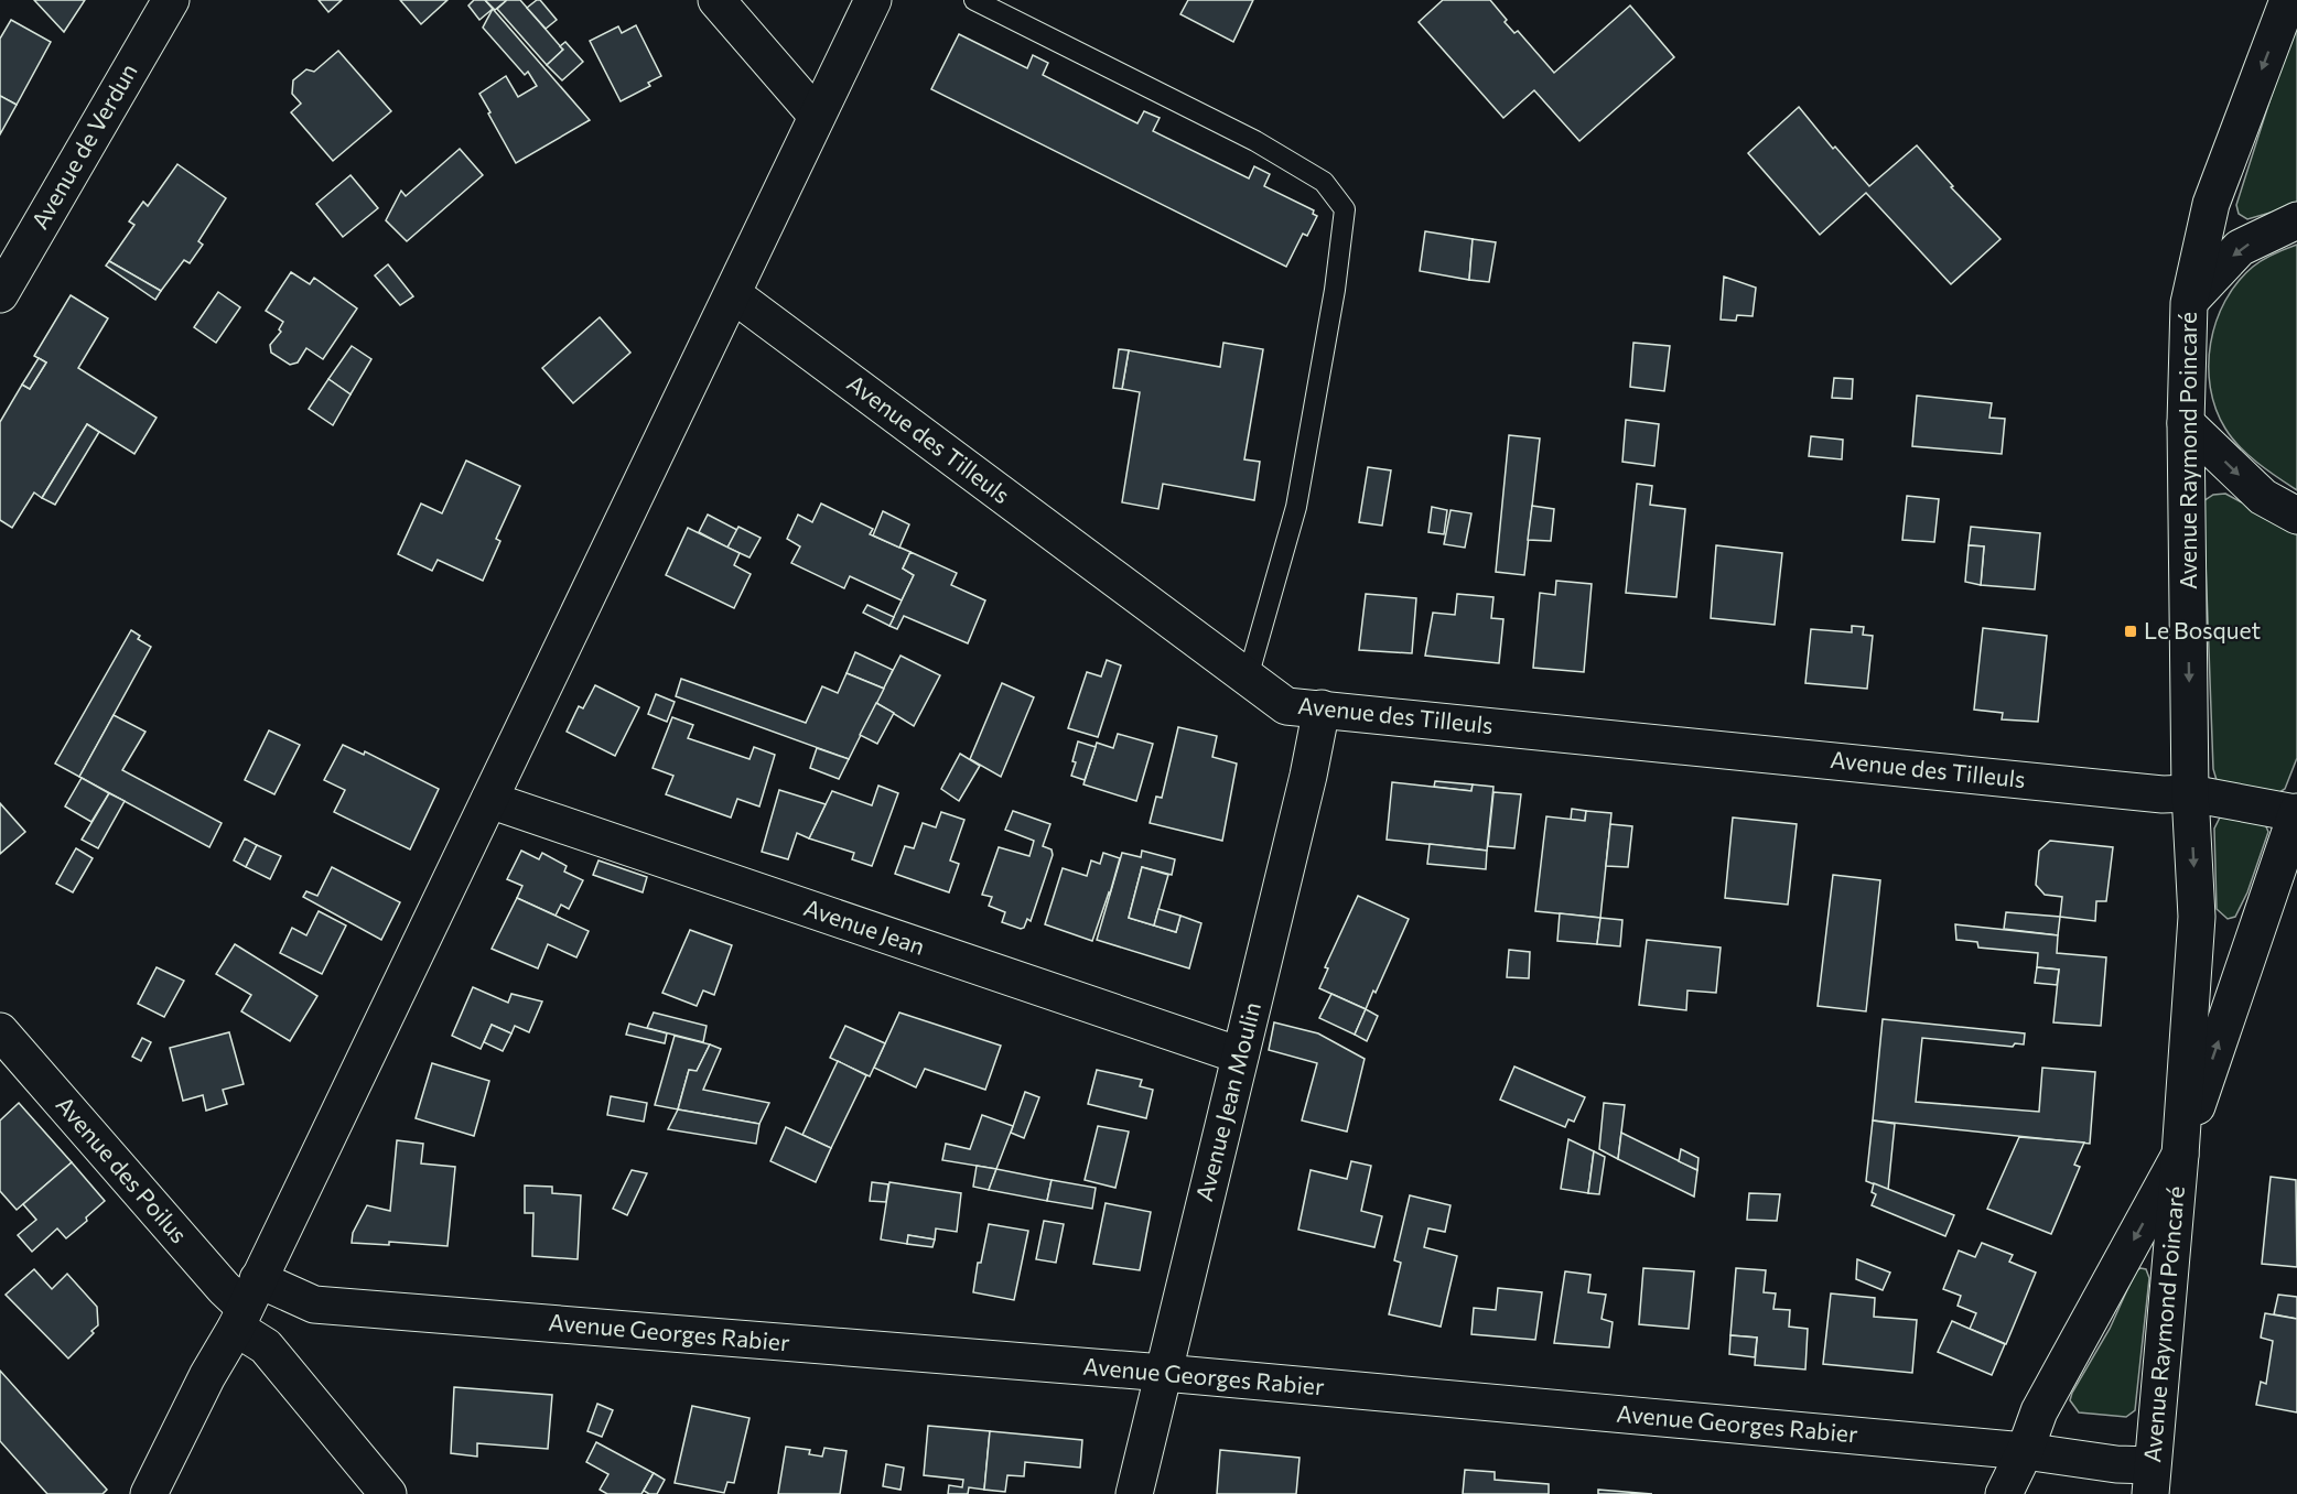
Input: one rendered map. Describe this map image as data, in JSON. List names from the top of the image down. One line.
{"streets":{"street":["Avenue de Verdun","Avenue des Tilleuls","Avenue Raymond Poincaré","Avenue Jean","Avenue Jean Moulin","Avenue des Poilus","Avenue Georges Rabier"]},"crossings":[["Avenue des Tilleuls","Avenue Raymond Poincaré"],["Avenue des Tilleuls","Avenue Jean Moulin"],["Avenue Raymond Poincaré","Avenue Georges Rabier"],["Avenue Jean","Avenue Jean Moulin"],["Avenue Jean Moulin","Avenue Georges Rabier"],["Avenue des Poilus","Avenue Georges Rabier"]],"places":{"transit":["Le Bosquet"]}}
